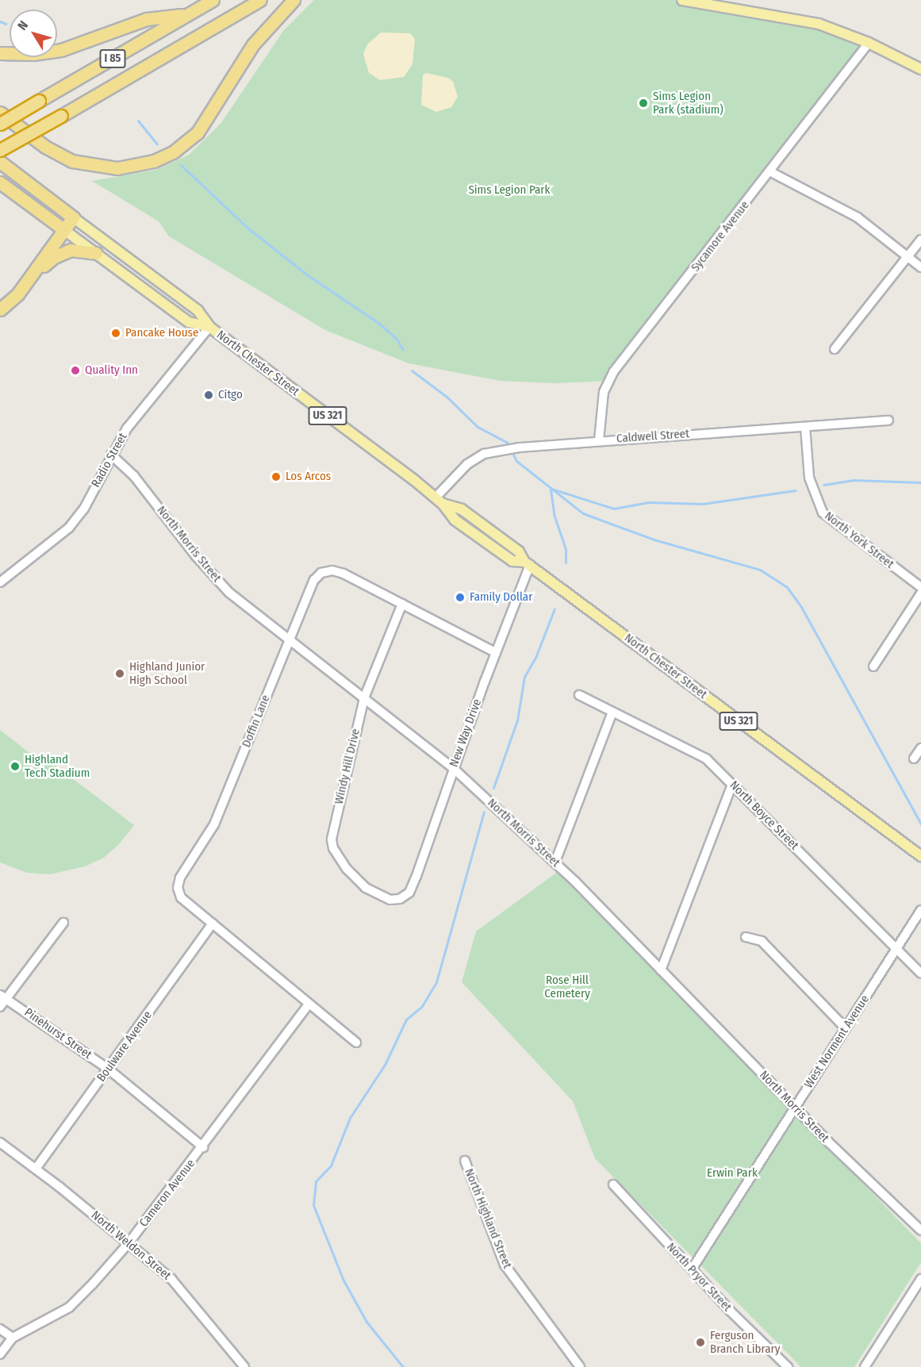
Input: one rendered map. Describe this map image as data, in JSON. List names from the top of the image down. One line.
{"streets":{"highway":["I 85","North Chester Street","US 321"],"street":["Sycamore Avenue","Caldwell Street","Radio Street","North York Street","North Morris Street","Doffin Lane","New Way Drive","Windy Hill Drive","North Boyce Street","Pinehurst Street","West Norment Avenue","Boulware Avenue","Cameron Avenue","North Highland Street","North Weldon Street","North Pryor Street"]},"crossings":[["Sycamore Avenue","Caldwell Street"],["North Chester Street","Caldwell Street"],["North Chester Street","Radio Street"],["North Chester Street","New Way Drive"],["Caldwell Street","North York Street"],["Radio Street","North Morris Street"],["North Morris Street","Doffin Lane"],["North Morris Street","New Way Drive"],["North Morris Street","Windy Hill Drive"],["North Morris Street","West Norment Avenue"],["Doffin Lane","Windy Hill Drive"],["Doffin Lane","Boulware Avenue"],["New Way Drive","Windy Hill Drive"],["North Boyce Street","West Norment Avenue"],["Pinehurst Street","Boulware Avenue"],["Pinehurst Street","Cameron Avenue"],["West Norment Avenue","North Pryor Street"],["Boulware Avenue","North Weldon Street"],["Cameron Avenue","North Weldon Street"]],"parks":["Sims Legion Park","Rose Hill Cemetery","Erwin Park"],"places":["Sims Legion Park (stadium)","Pancake House","Quality Inn","Citgo","Los Arcos","Family Dollar","Highland Junior High School","Highland Tech Stadium","Ferguson Branch Library"],"north":"top left"}
